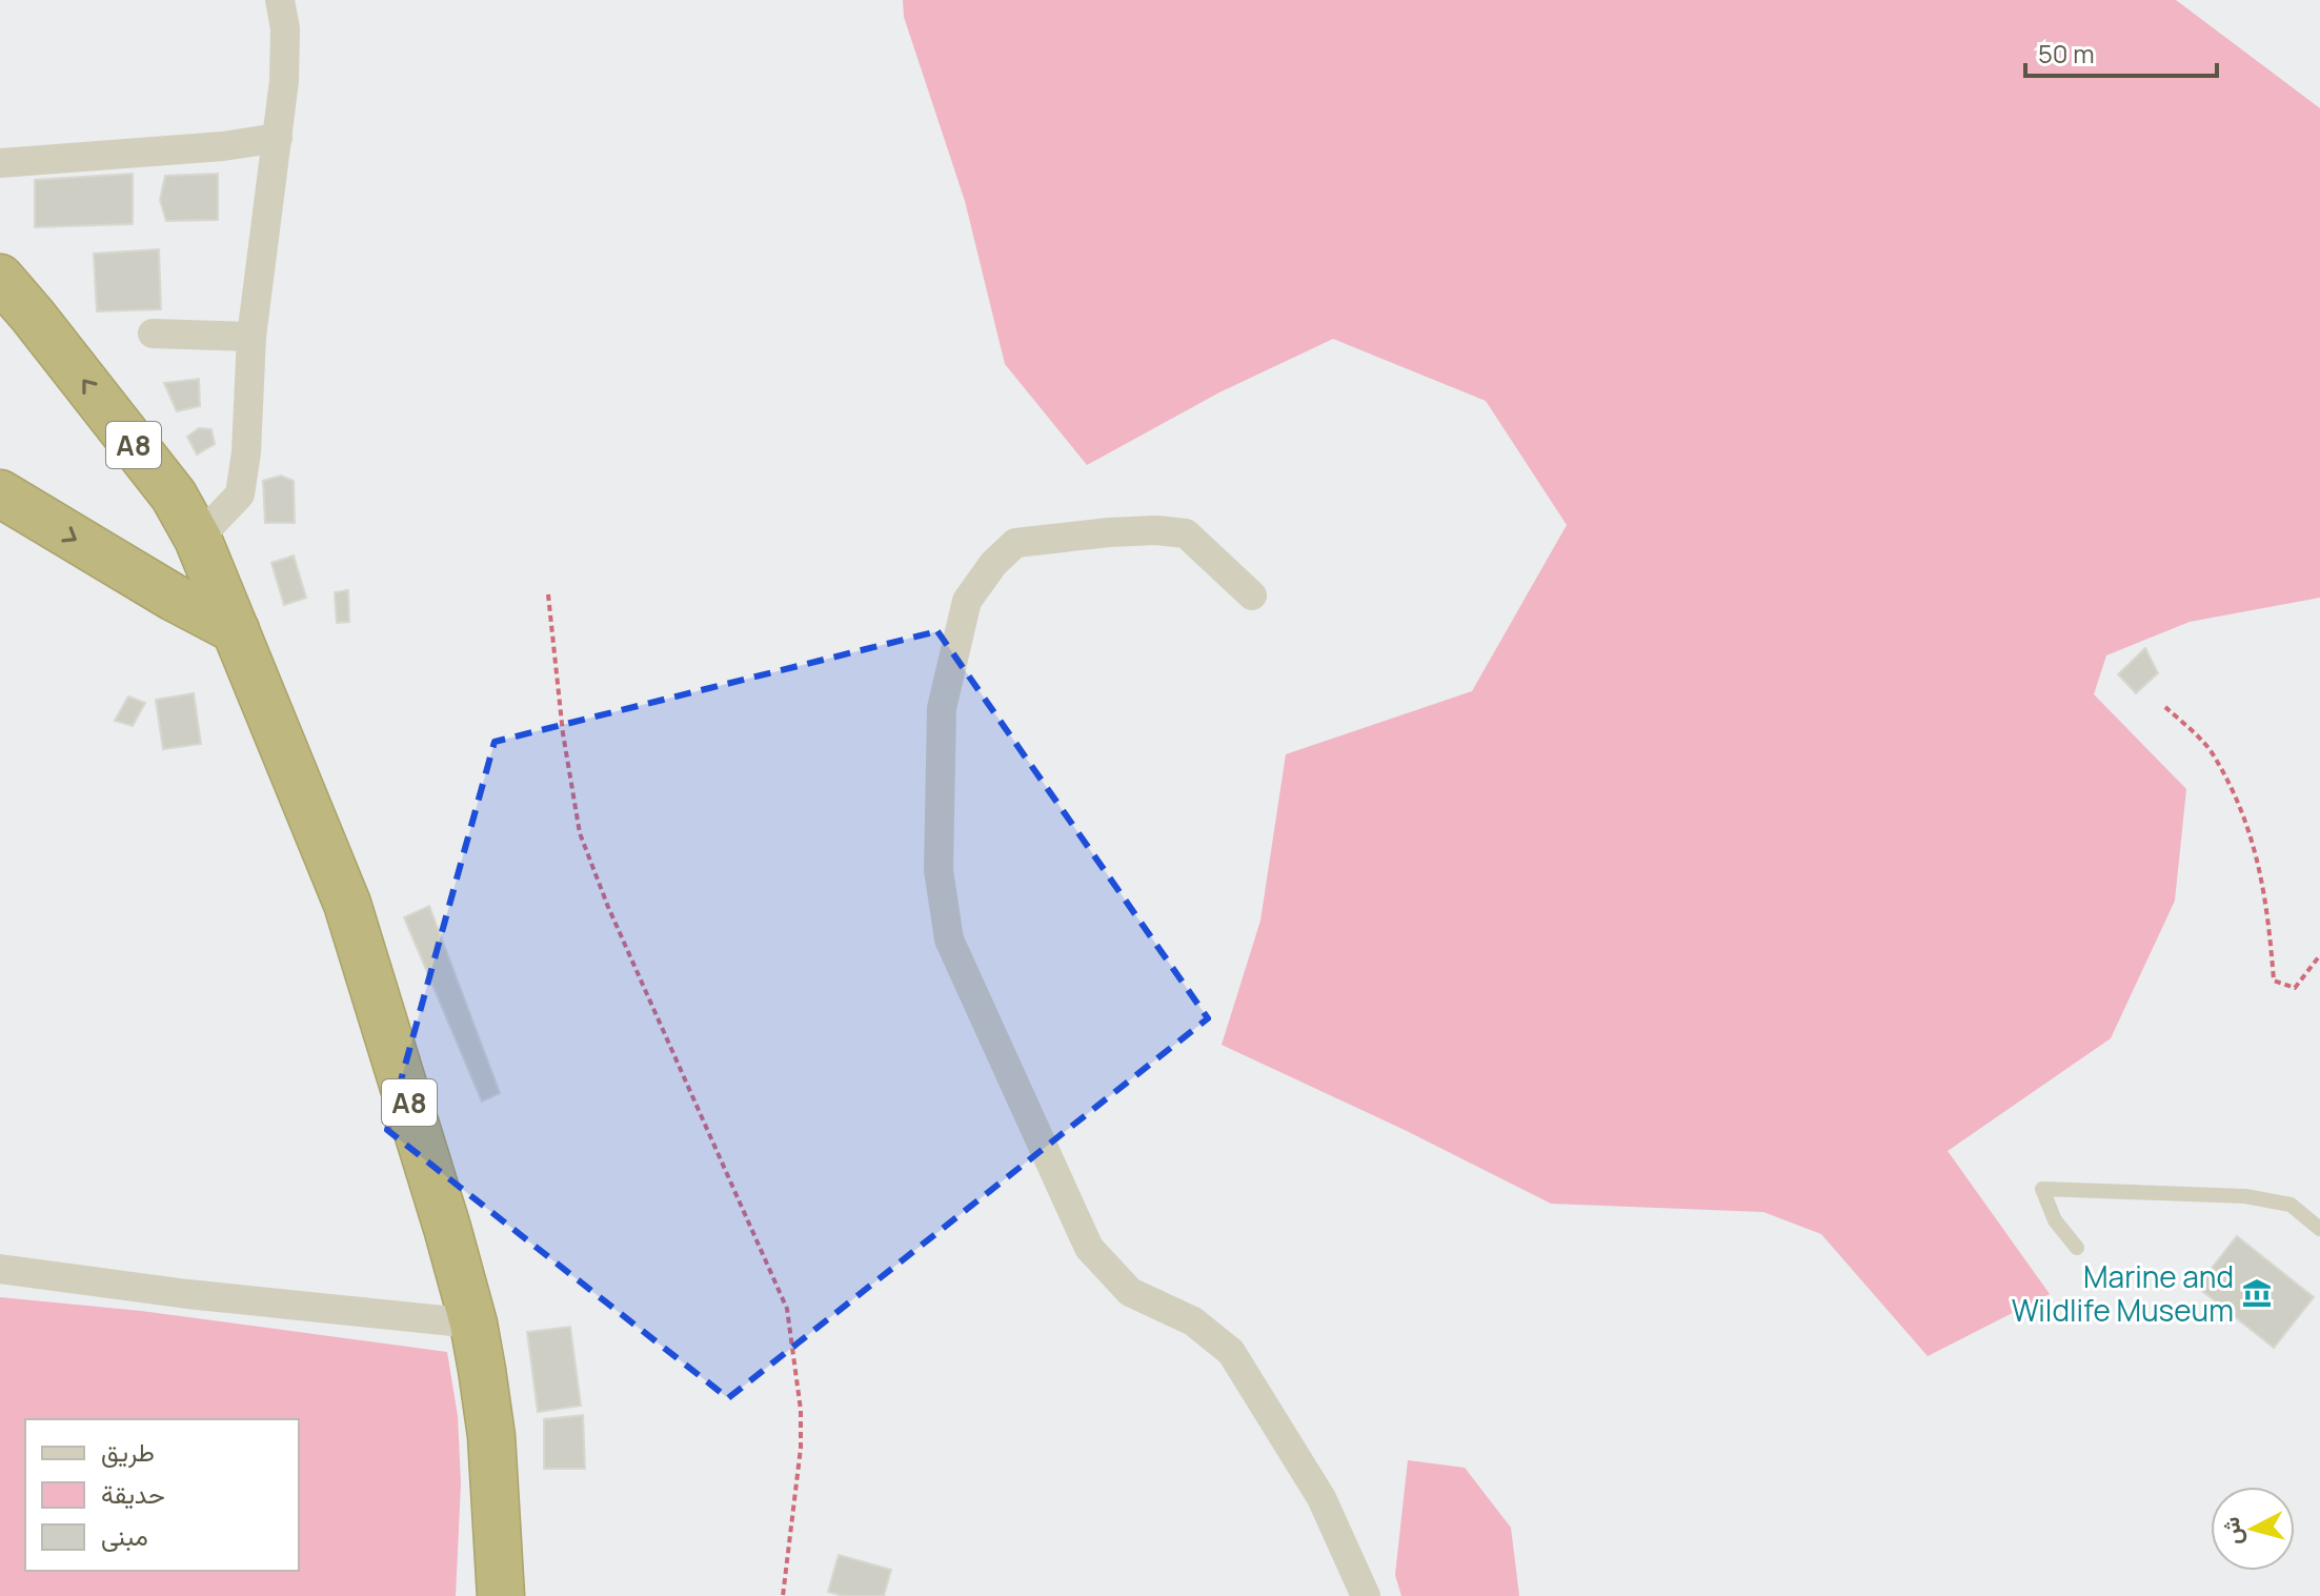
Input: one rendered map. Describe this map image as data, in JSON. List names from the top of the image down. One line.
{"streets":{"highway":["A8"]},"places":{"museum":["Marine and Wildlife Museum"]},"legend":["طريق","حديقة","مبنى"],"scale_bar":"50 m","north":"left"}
